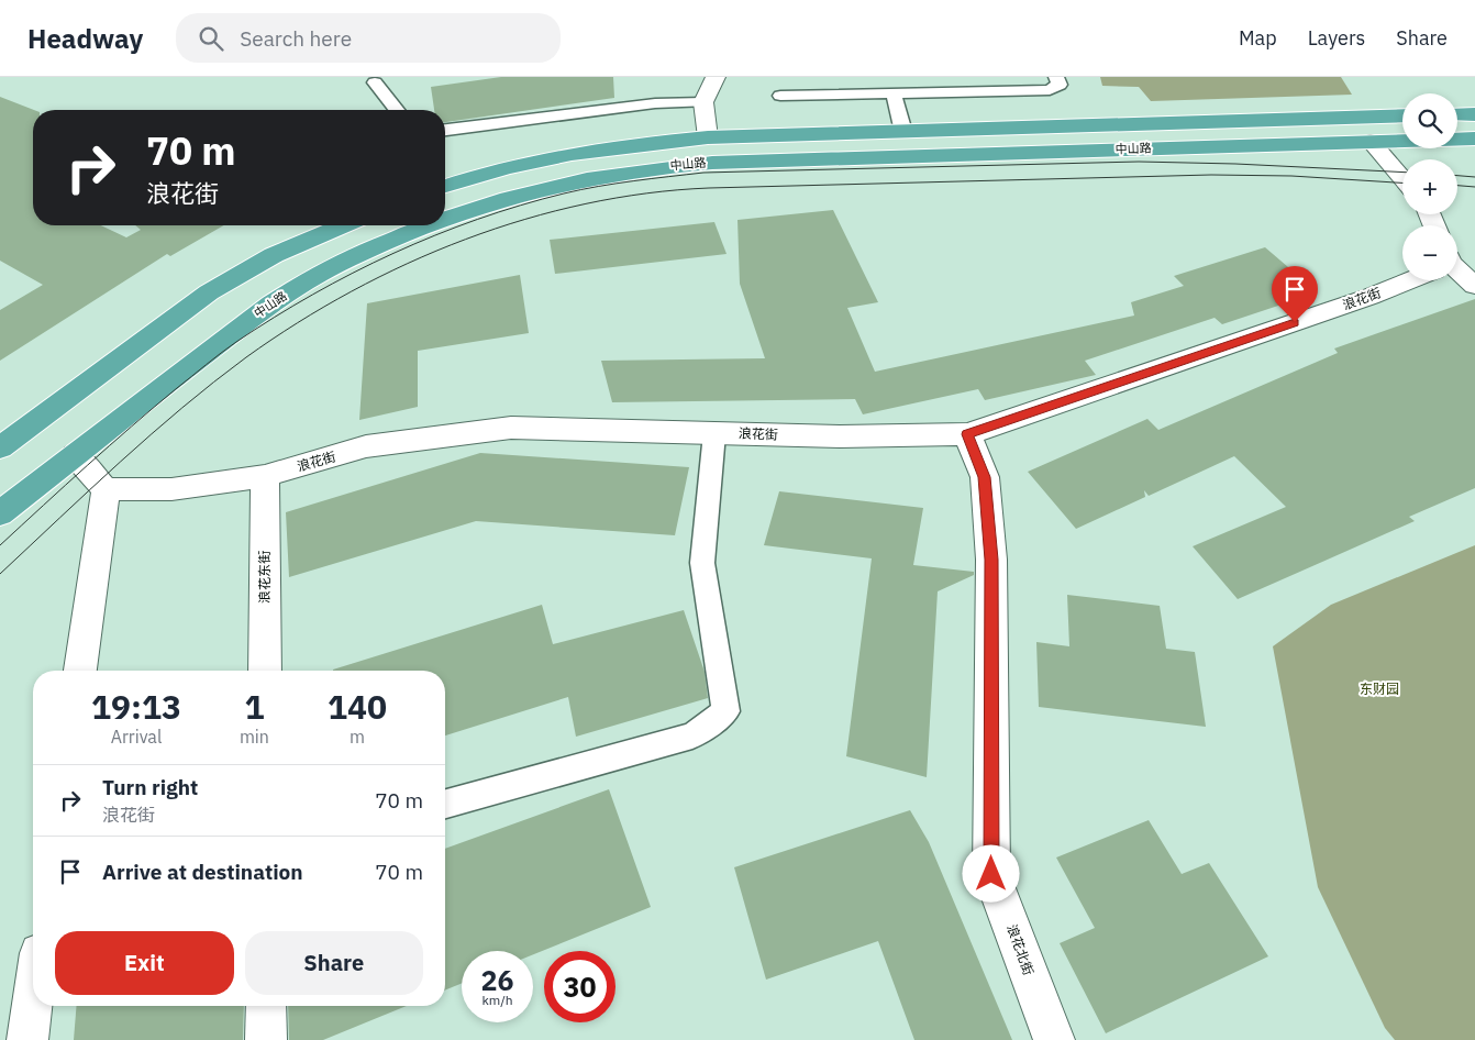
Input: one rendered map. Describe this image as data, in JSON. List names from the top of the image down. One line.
{"streets":{"highway":["中山路"],"street":["浪花街","浪花东街","浪花北街"]},"crossings":[["浪花街","浪花东街"],["浪花街","浪花北街"]],"parks":["东财园"],"page":{"header":"Headway","search":"Search here","nav":["Map","Layers","Share"],"map_buttons":["+","−"],"turn":["70 m","浪花街"],"eta":["19:13","Arrival","1","min","140","m"],"list":[{"name":"Turn right","note":"浪花街","value":"70 m"},{"name":"Arrive at destination","value":"70 m"}],"buttons":["Exit","Share"],"speed":"26 km/h","limit":"30"}}
